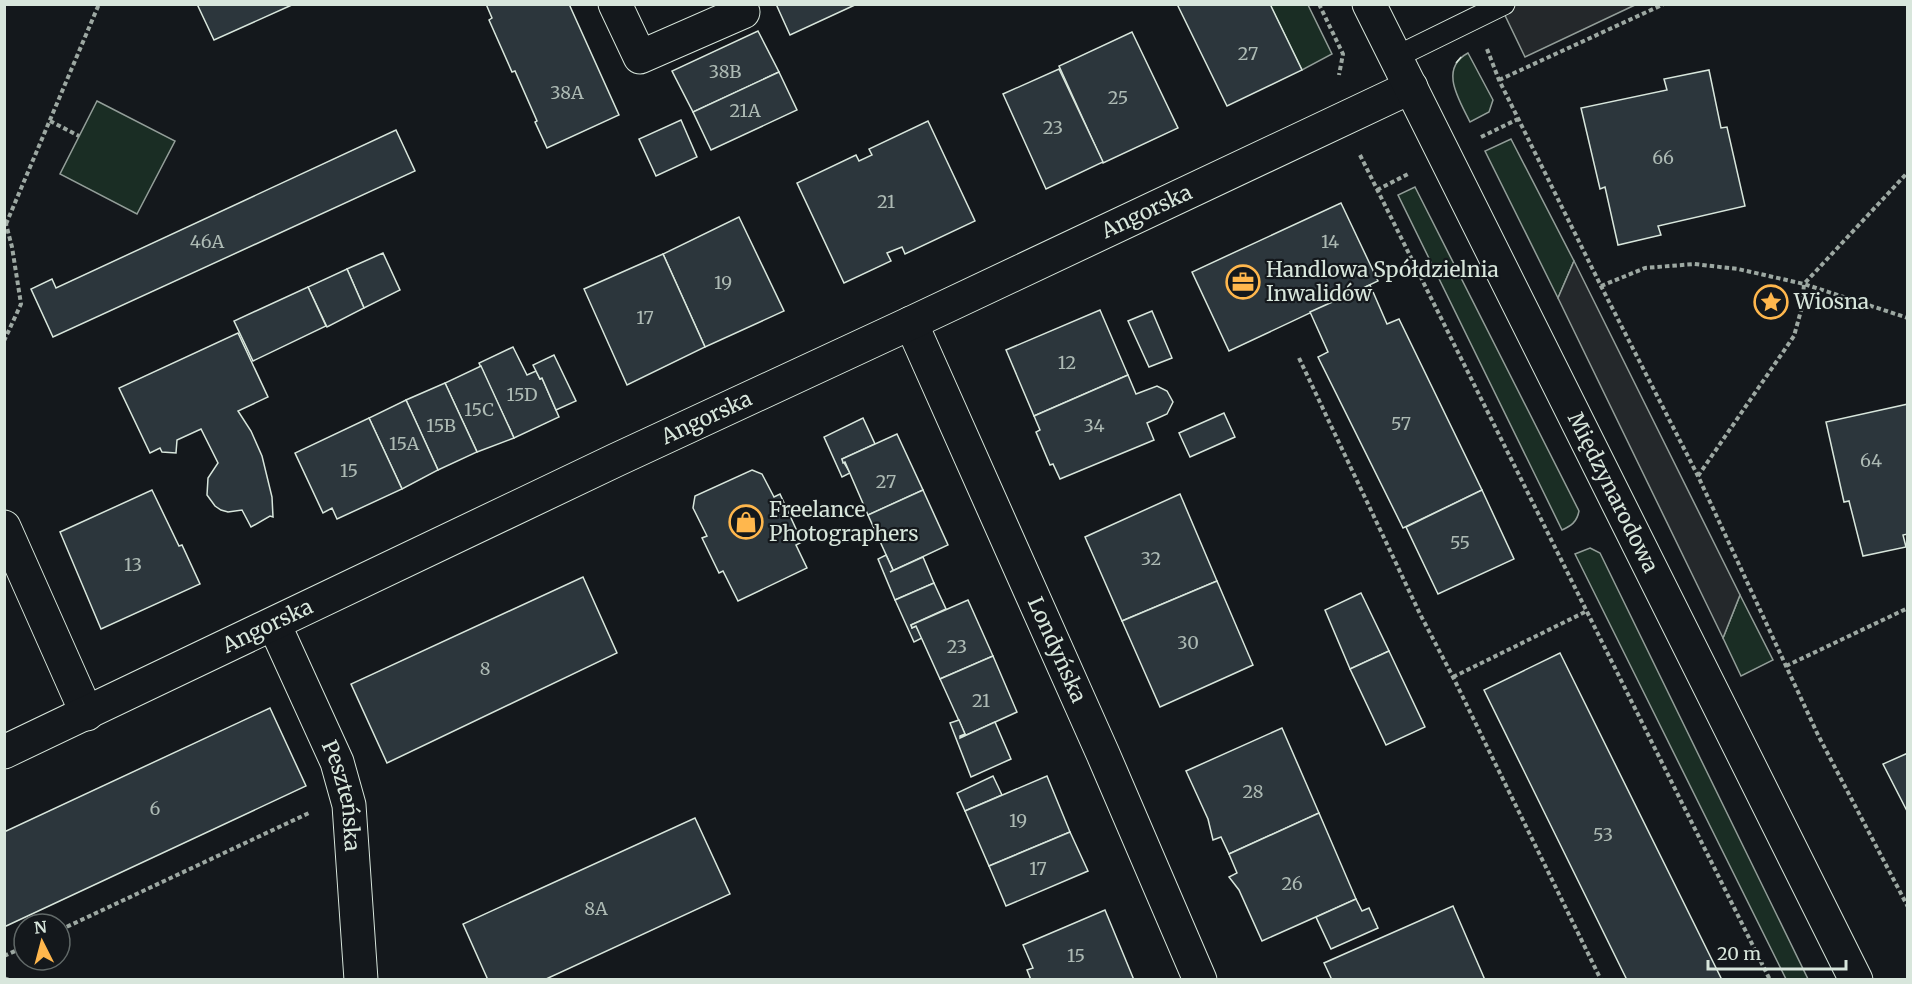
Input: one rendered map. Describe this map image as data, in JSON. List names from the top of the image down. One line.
{"streets":{"street":["Angorska","Międzynarodowa","Londyńska","Peszteńska"]},"crossings":[["Angorska","Międzynarodowa"],["Angorska","Londyńska"],["Angorska","Peszteńska"]],"places":{"office":["Handlowa Spółdzielnia Inwalidów"],"place":["Wiosna"],"shop":["Freelance Photographers"]},"house_numbers":["27","38B","38A","25","21A","23","66","21","46A","14","19","17","12","15D","15C","57","15B","34","15A","64","15","27","55","32","13","30","23","8","21","28","6","19","53","17","26","8A","15"],"scale_bar":"20 m","north":"top"}
